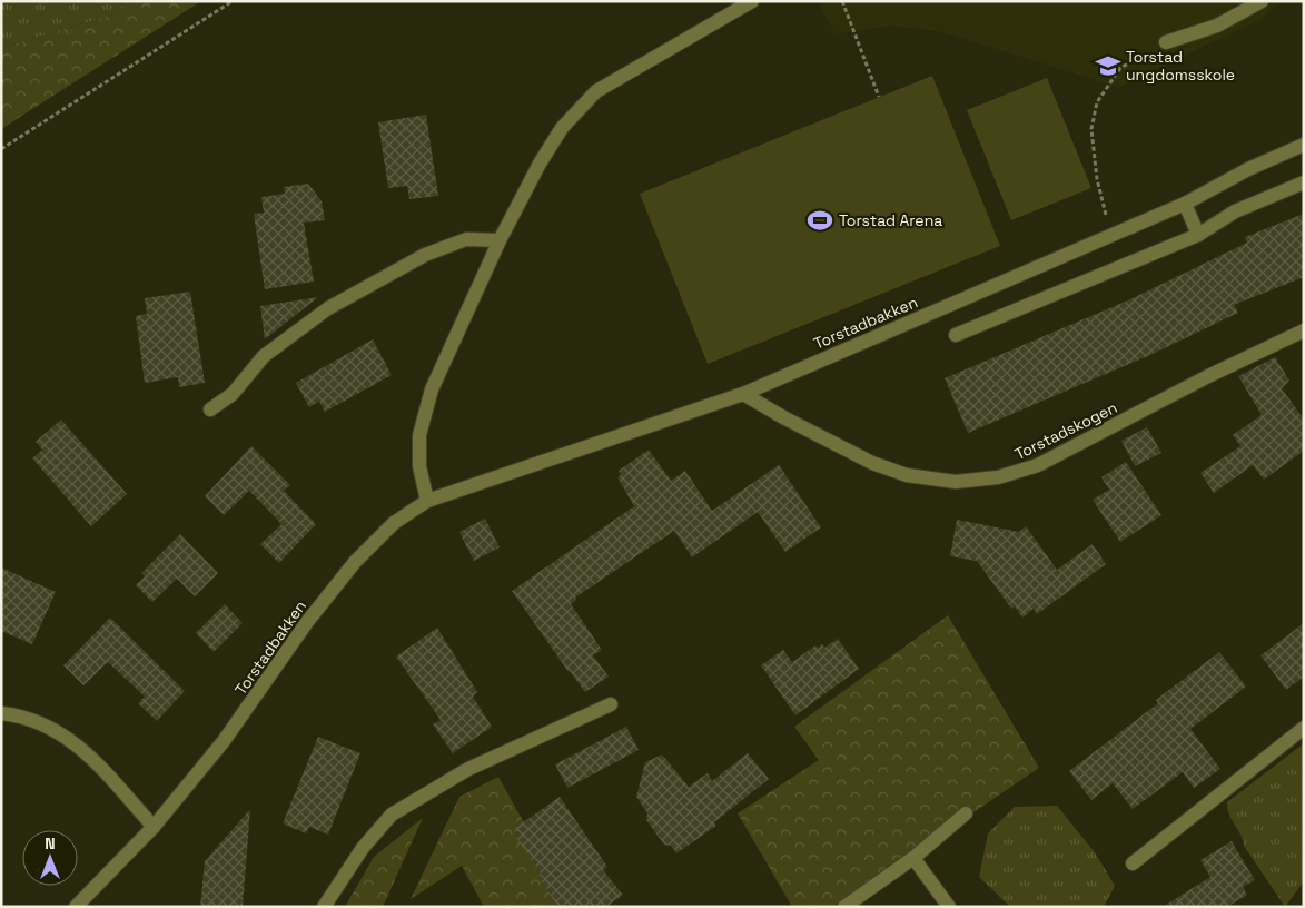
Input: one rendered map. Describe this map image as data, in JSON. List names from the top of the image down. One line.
{"streets":{"street":["Torstadbakken","Torstadskogen"]},"crossings":[["Torstadbakken","Torstadskogen"]],"places":{"school or university":["Torstad ungdomsskole"],"sports":["Torstad Arena"]},"north":"top"}
